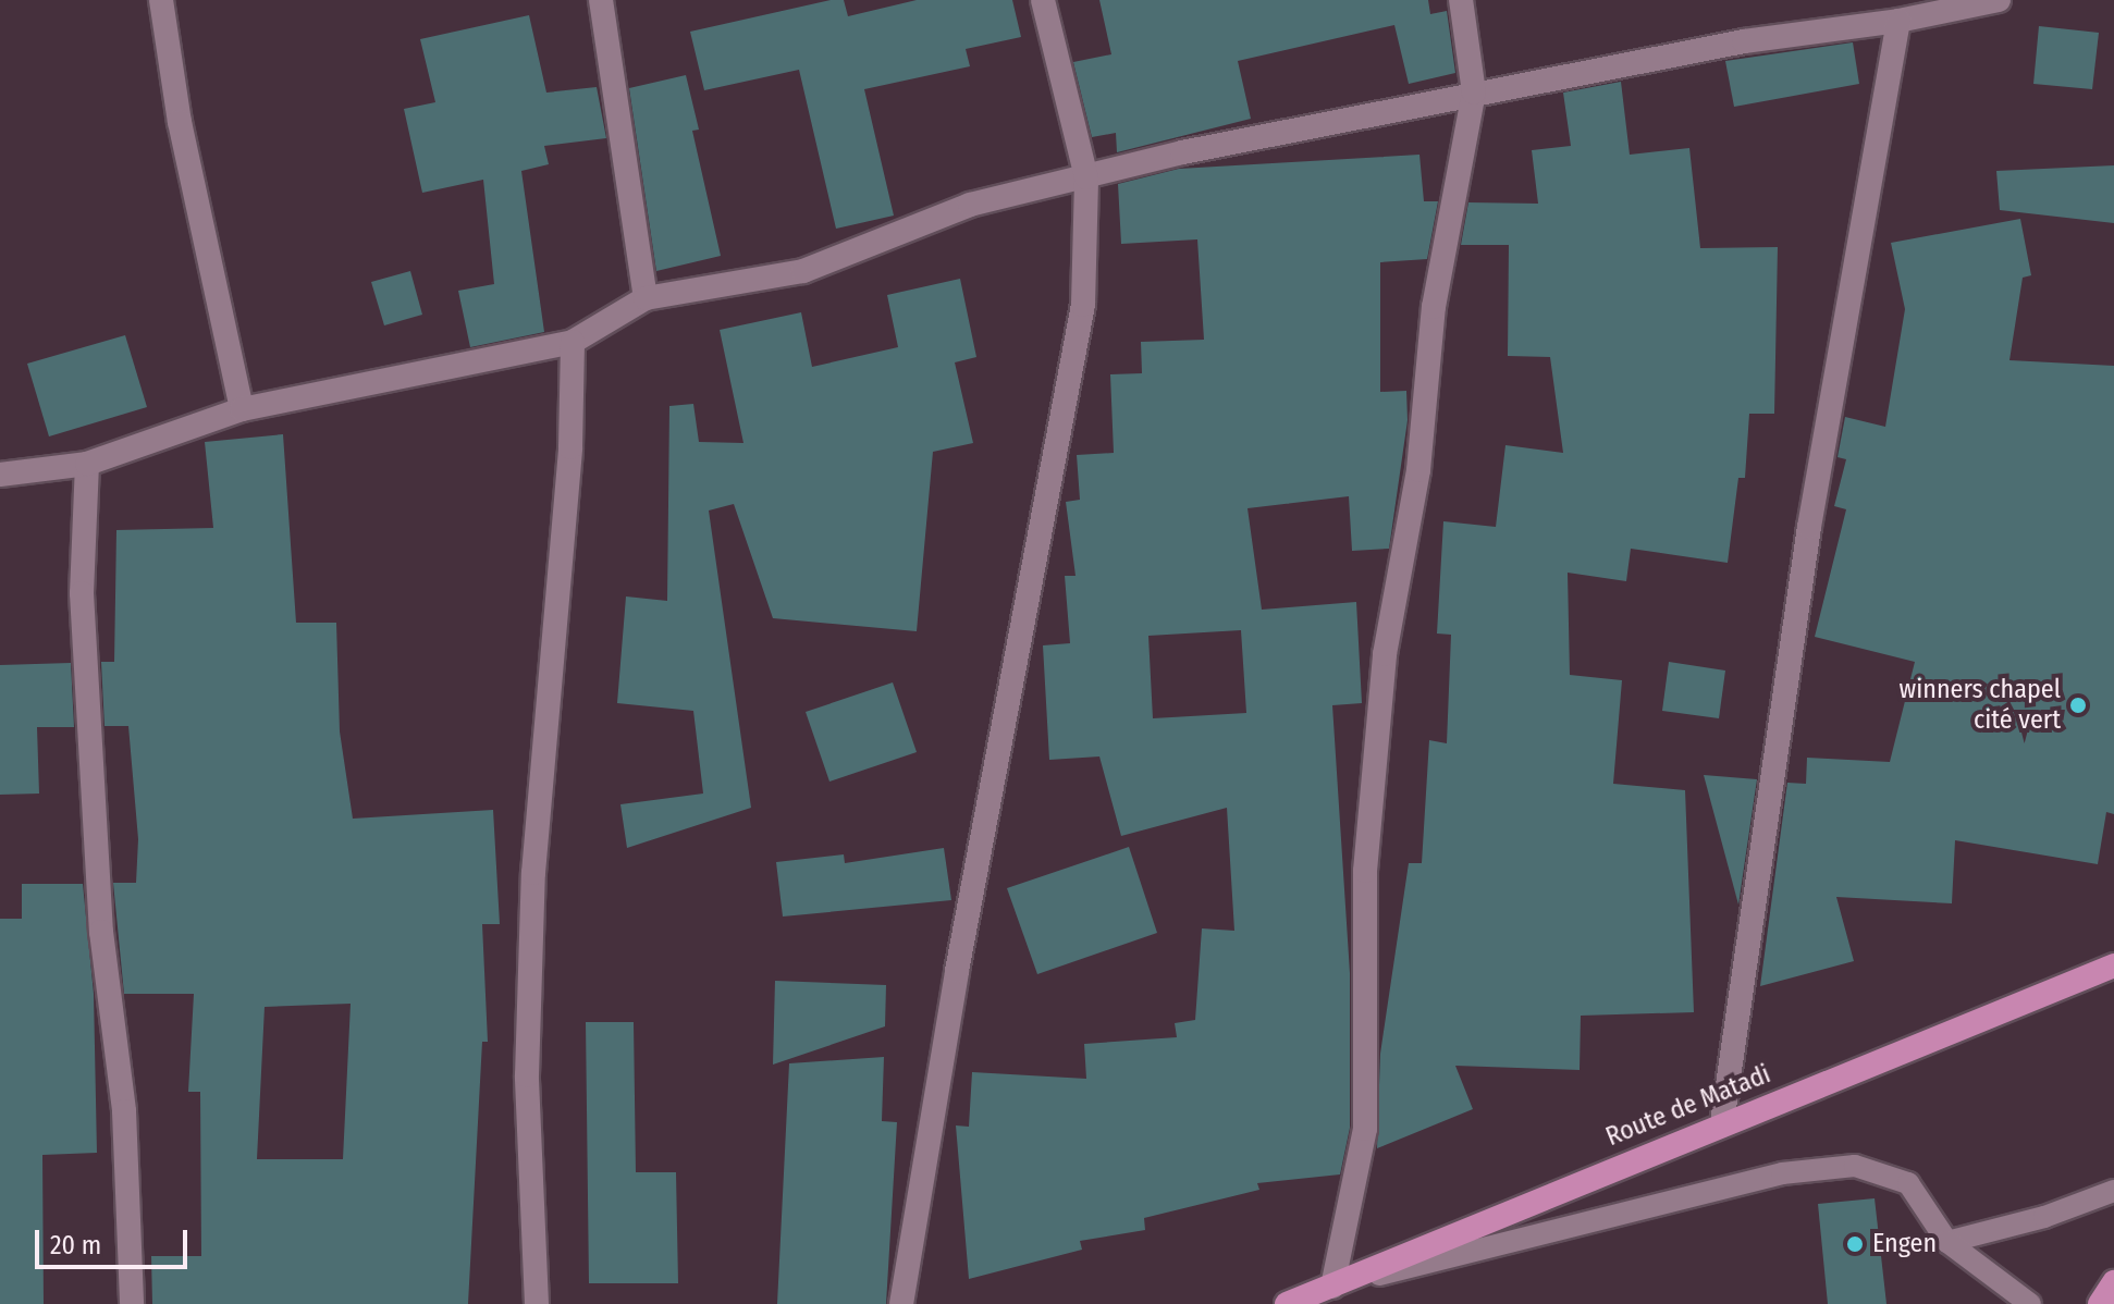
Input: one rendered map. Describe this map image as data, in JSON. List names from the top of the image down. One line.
{"streets":{"highway":["Route de Matadi"]},"places":["winners chapel cité vert","Engen"],"scale_bar":"20 m"}
